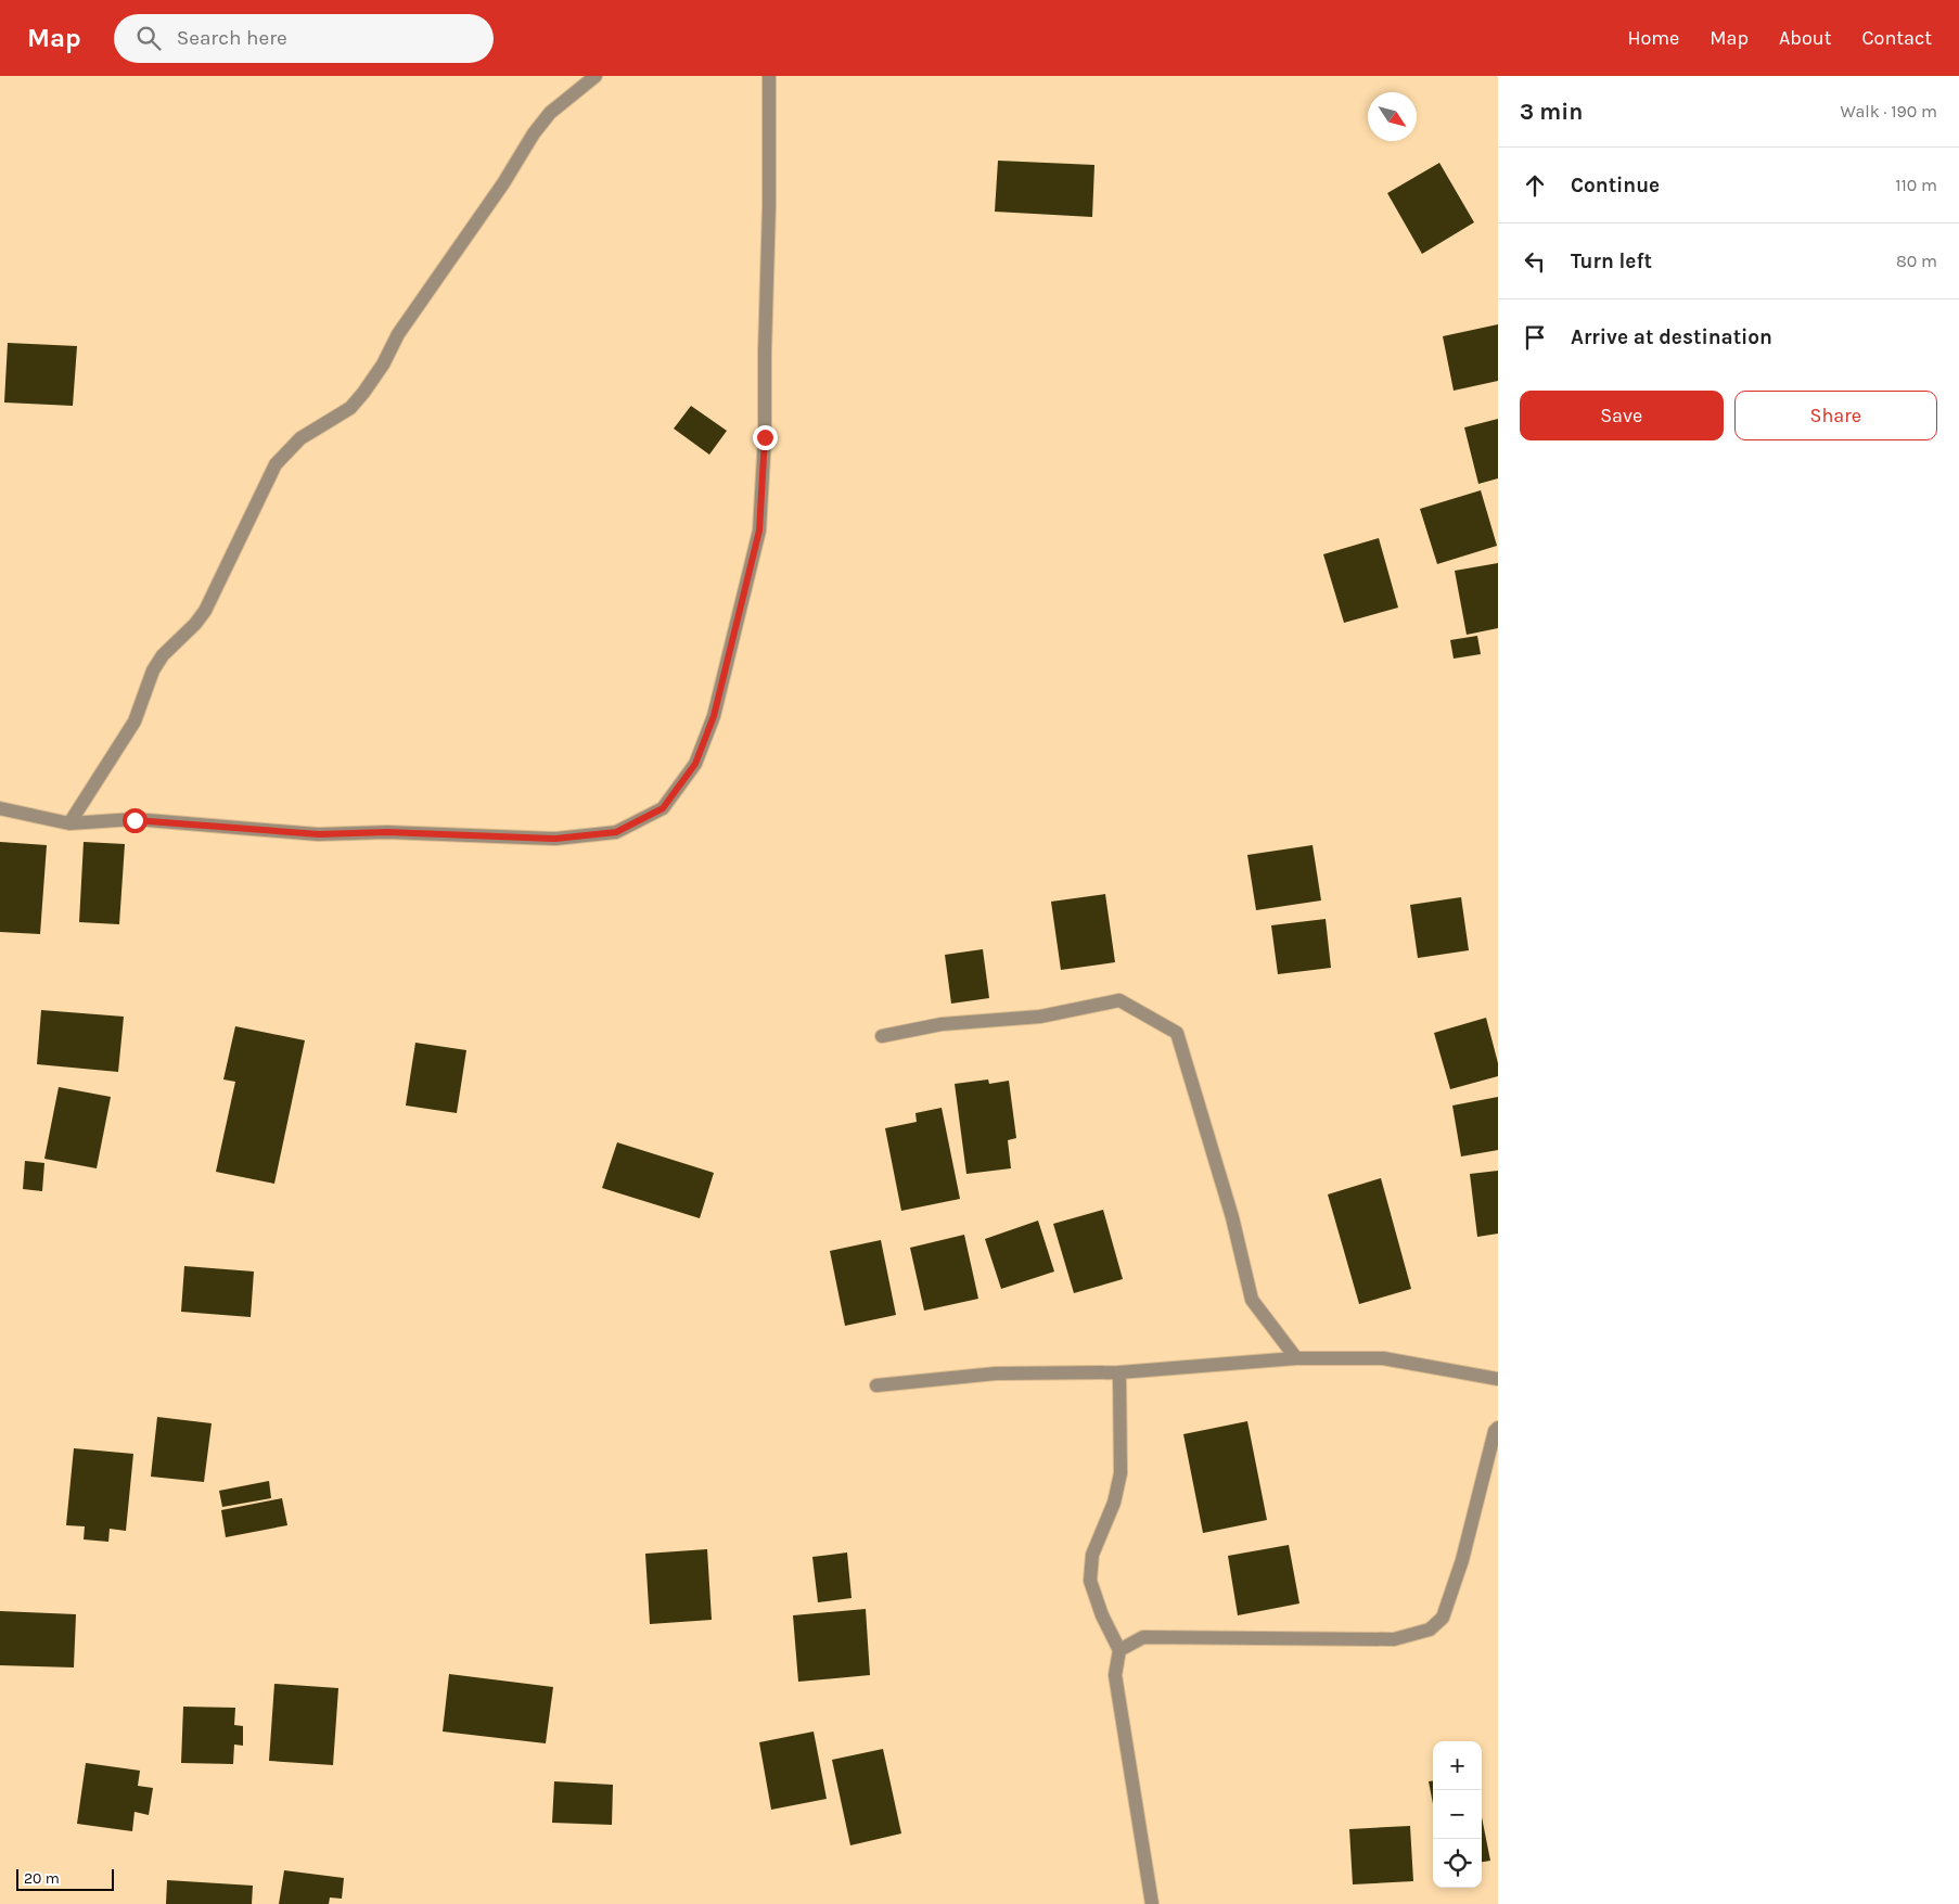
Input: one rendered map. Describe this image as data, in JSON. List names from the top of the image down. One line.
{"scale_bar":"20 m","north":"bottom right","page":{"header":"Map","search":"Search here","nav":["Home","Map","About","Contact"],"heading":["3 min","Walk · 190 m"],"list":[["Continue","110 m"],["Turn left","80 m"],"Arrive at destination"],"buttons":["Save","Share"],"map_buttons":["+","−"],"scale":"20 m"}}
